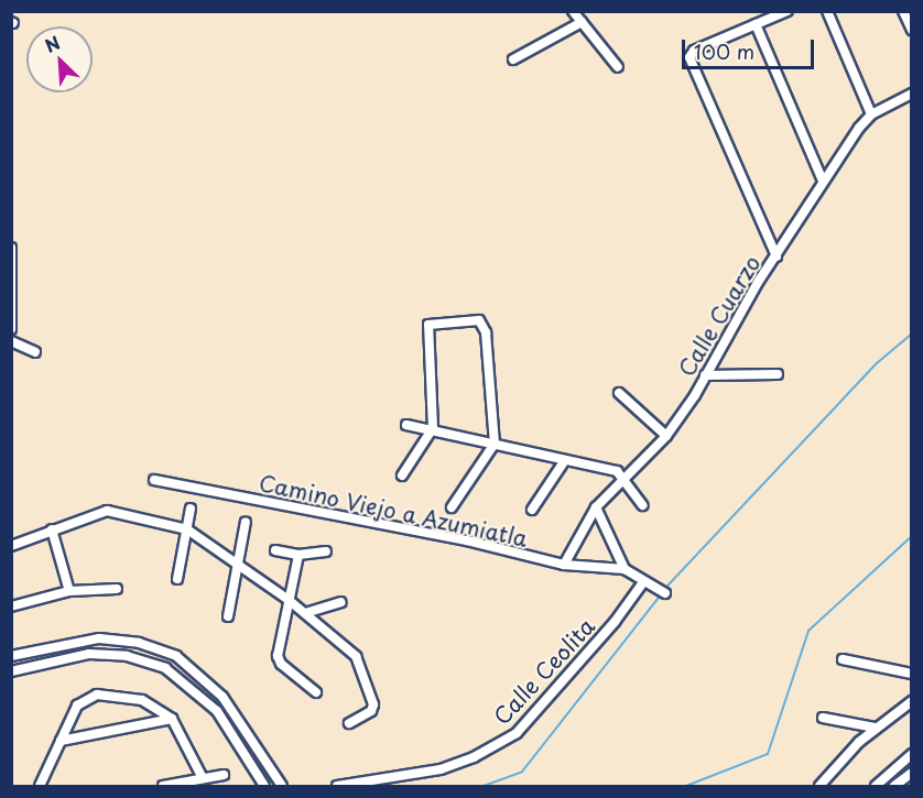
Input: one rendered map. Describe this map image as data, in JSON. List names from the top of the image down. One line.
{"streets":{"street":["Calle Cuarzo","Camino Viejo a Azumiatla","Calle Ceolita"]},"crossings":[["Calle Cuarzo","Camino Viejo a Azumiatla"],["Camino Viejo a Azumiatla","Calle Ceolita"]],"scale_bar":"100 m","north":"top left"}
